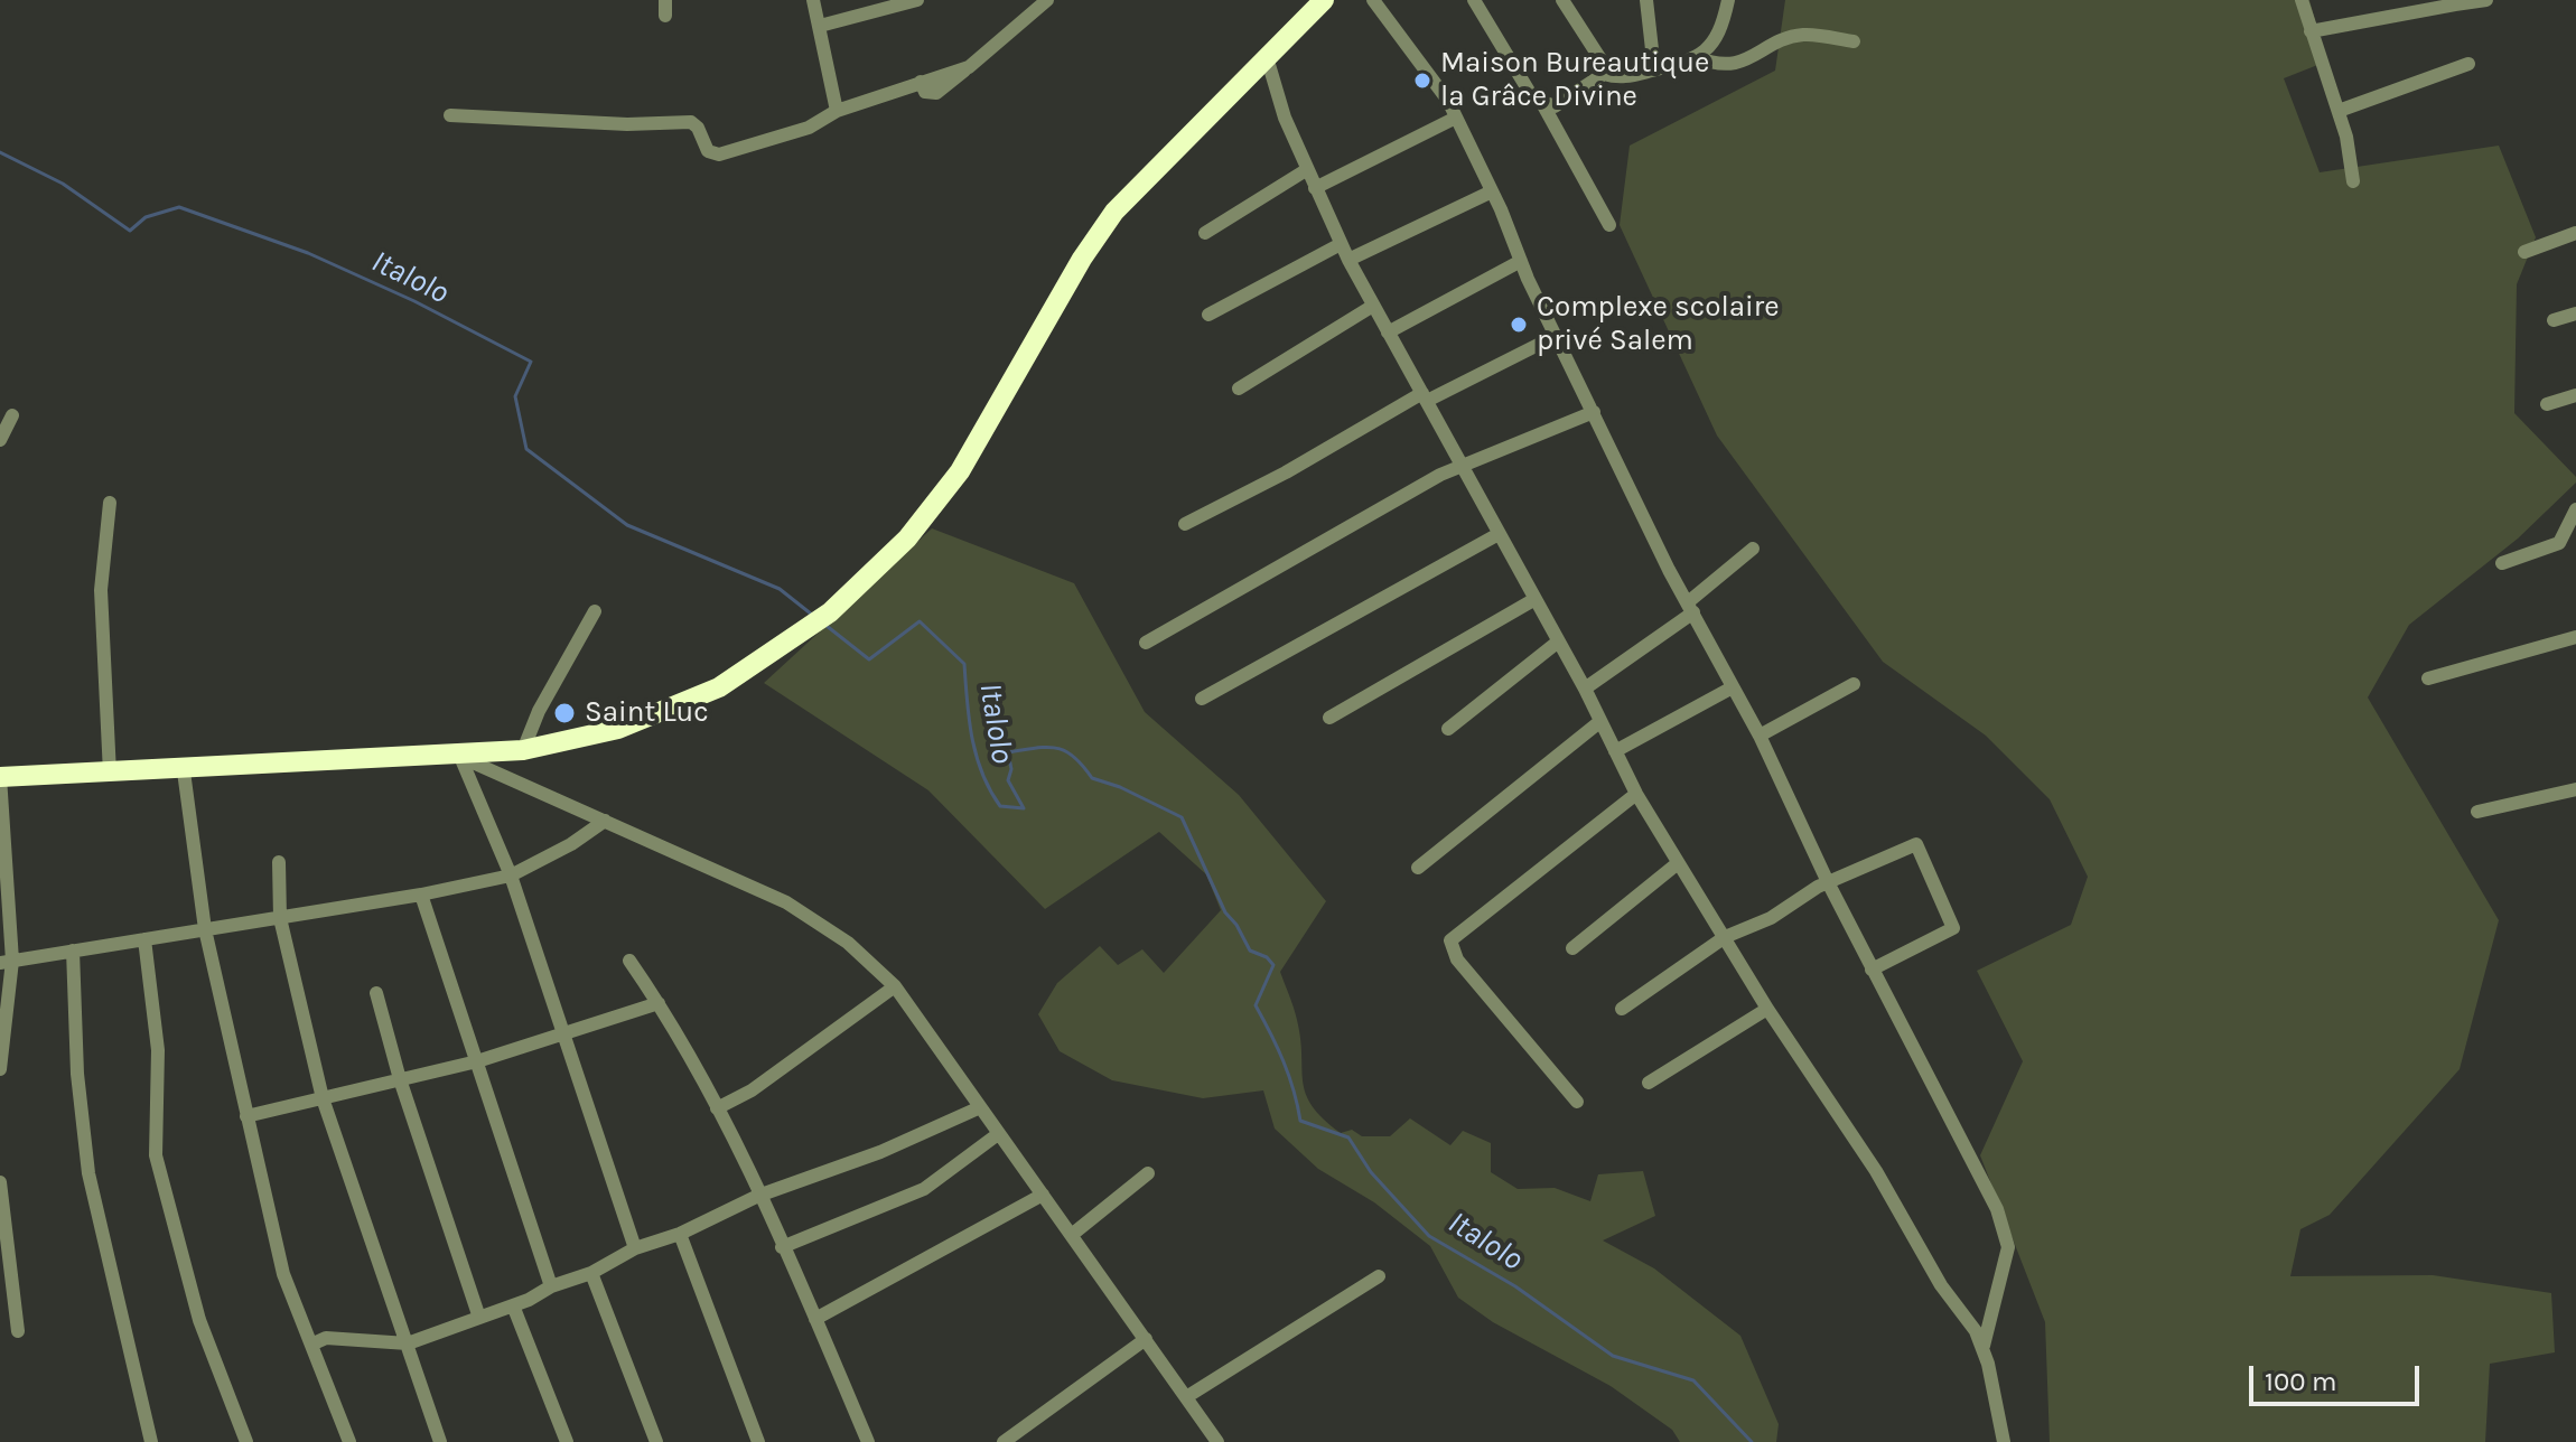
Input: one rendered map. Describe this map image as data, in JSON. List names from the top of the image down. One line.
{"water":["Italolo"],"places":["Maison Bureautique la Grâce Divine","Complexe scolaire privé Salem","Saint Luc"],"scale_bar":"100 m"}
